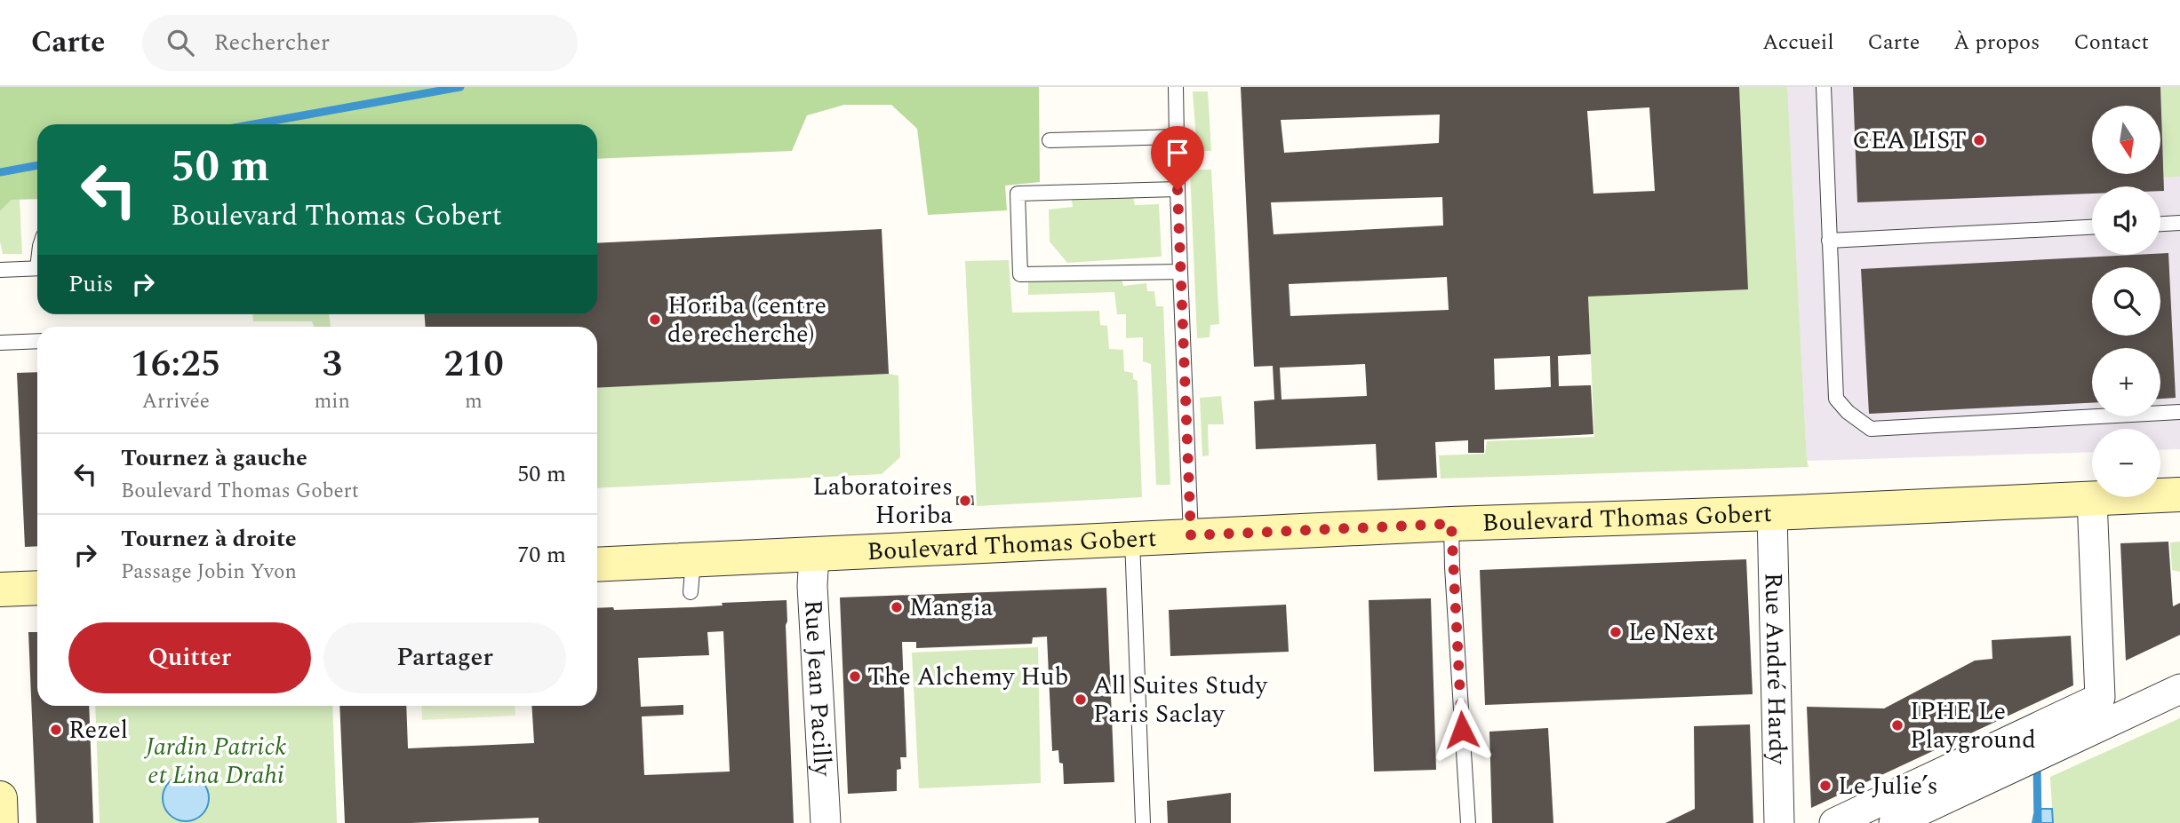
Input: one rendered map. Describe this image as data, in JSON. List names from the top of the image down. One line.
{"streets":{"main road":["Boulevard Thomas Gobert"],"street":["Rue André Hardy","Rue Jean Pacilly"]},"crossings":[["Boulevard Thomas Gobert","Rue André Hardy"],["Boulevard Thomas Gobert","Rue Jean Pacilly"]],"parks":["Jardin Patrick et Lina Drahi"],"places":["CEA LIST","Horiba (centre de recherche)","Laboratoires Horiba","Mangia","Le Next","The Alchemy Hub","All Suites Study Paris Saclay","IPHE Le Playground","Rezel","Le Julie’s"],"north":"bottom","page":{"header":"Carte","search":"Rechercher","nav":["Accueil","Carte","À propos","Contact"],"map_buttons":["+","−"],"turn":["50 m","Boulevard Thomas Gobert"],"then":"Puis","eta":["16:25","Arrivée","3","min","210","m"],"list":[{"name":"Tournez à gauche","note":"Boulevard Thomas Gobert","value":"50 m"},{"name":"Tournez à droite","note":"Passage Jobin Yvon","value":"70 m"}],"buttons":["Quitter","Partager"]}}
